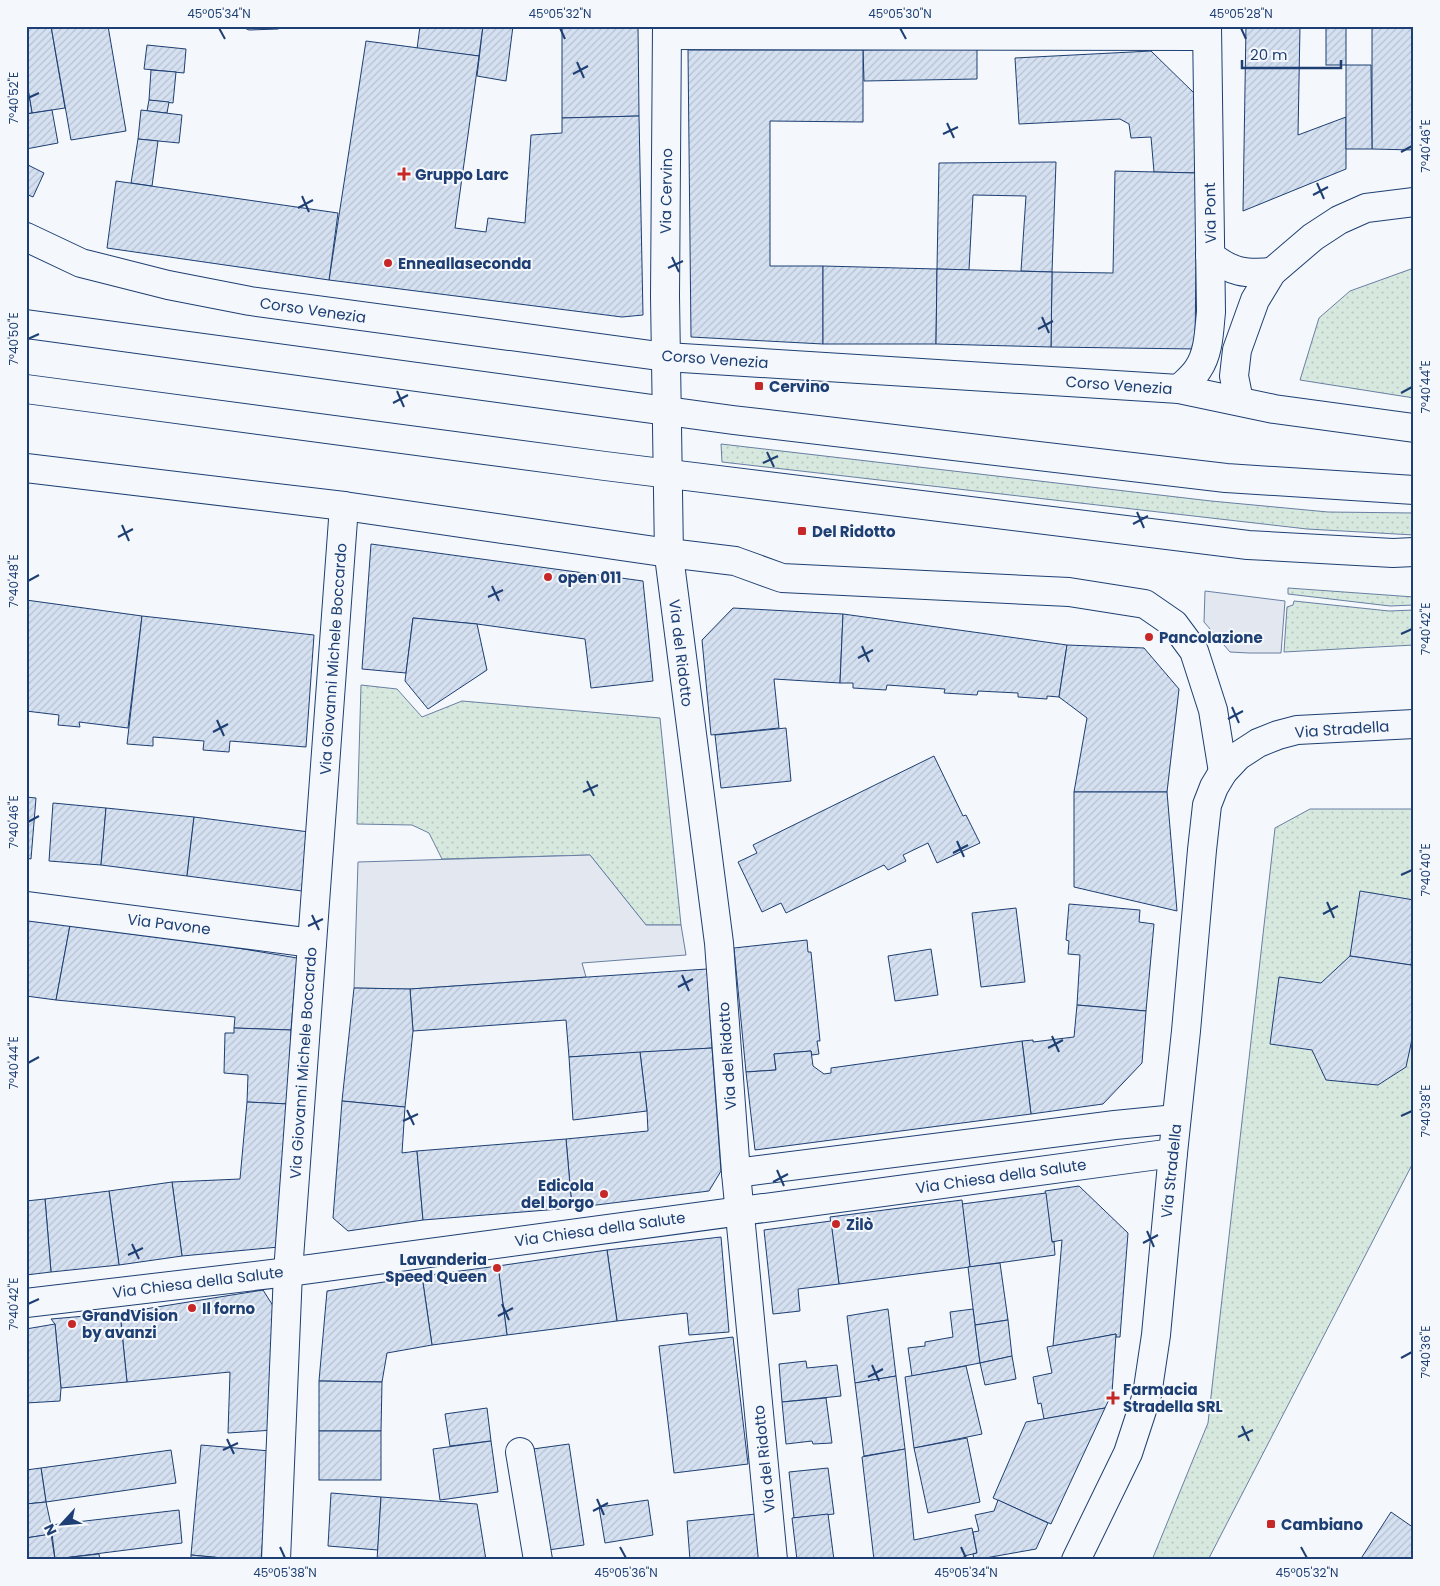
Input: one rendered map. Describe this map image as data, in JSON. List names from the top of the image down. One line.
{"streets":{"street":["Via Cervino","Via Pont","Corso Venezia","Via del Ridotto","Via Giovanni Michele Boccardo","Via Stradella","Via Pavone","Via Chiesa della Salute"]},"crossings":[["Via Cervino","Corso Venezia"],["Via Cervino","Via del Ridotto"],["Via Pont","Corso Venezia"],["Via del Ridotto","Via Chiesa della Salute"],["Via Giovanni Michele Boccardo","Via Pavone"],["Via Giovanni Michele Boccardo","Via Chiesa della Salute"],["Via Stradella","Via Chiesa della Salute"]],"places":{"health":["Gruppo Larc","Farmacia Stradella SRL"],"other":["Enneallaseconda","open 011","Pancolazione","Edicola del borgo","Zilò","Lavanderia Speed Queen","Il forno","GrandVision by avanzi"],"transit":["Cervino","Del Ridotto","Cambiano"]},"scale_bar":"20 m","north":"bottom left","coordinates":["45°05'34\"N","45°05'32\"N","45°05'30\"N","45°05'28\"N","7°40'52\"E","7°40'46\"E","7°40'50\"E","7°40'44\"E","7°40'48\"E","7°40'42\"E","7°40'40\"E","7°40'38\"E","7°40'36\"E","45°05'38\"N","45°05'36\"N"]}
